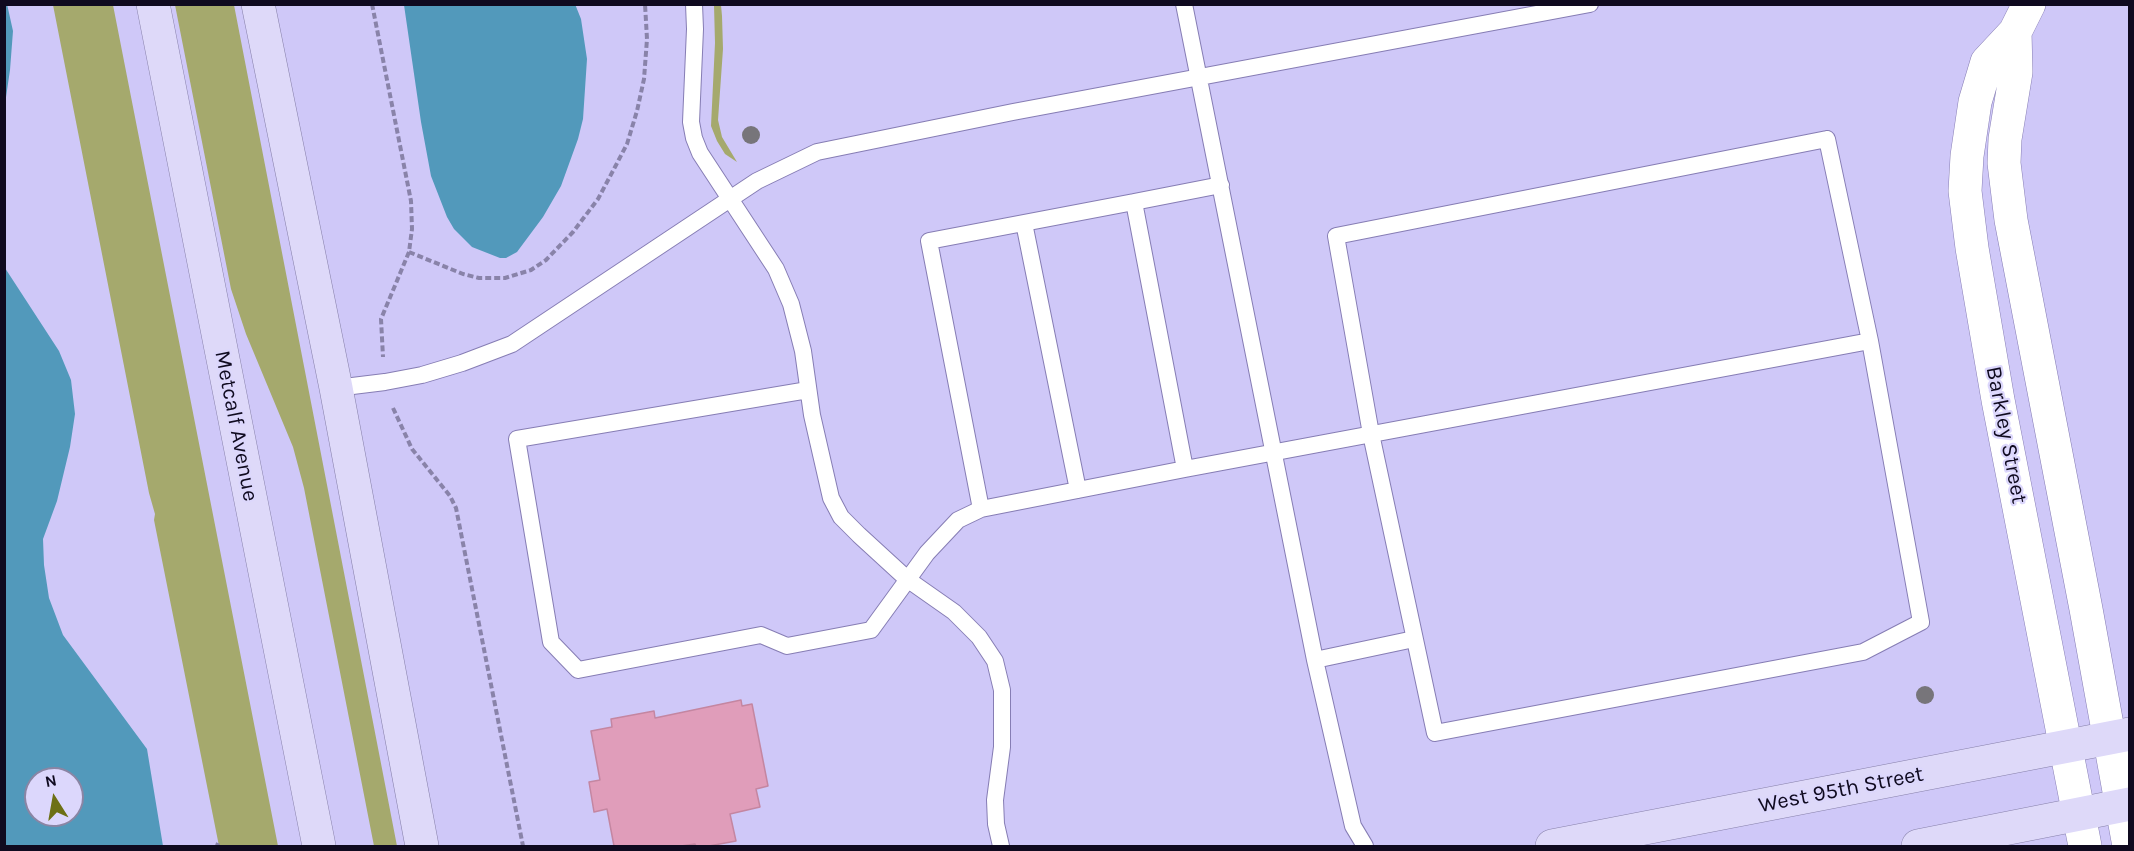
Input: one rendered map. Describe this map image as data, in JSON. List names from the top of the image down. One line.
{"streets":{"main road":["Metcalf Avenue","West 95th Street"],"street":["Barkley Street"]},"crossings":[["Barkley Street","West 95th Street"]],"north":"top"}
